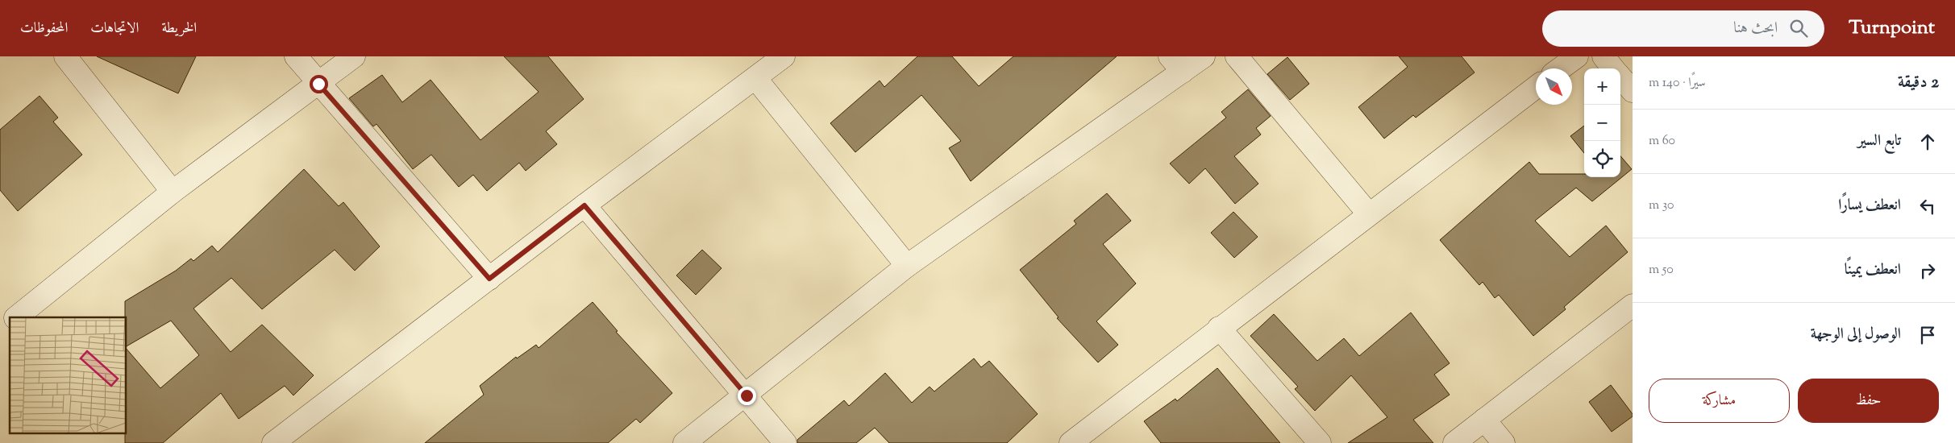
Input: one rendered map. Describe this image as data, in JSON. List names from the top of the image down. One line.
{"north":"bottom right","page":{"header":"Turnpoint","search":"ابحث هنا","nav":["الخريطة","الاتجاهات","المحفوظات"],"heading":["2 دقيقة","سيرًا · 140 m"],"map_buttons":["+","−"],"list":[["تابع السير","60 m"],["انعطف يسارًا","30 m"],["انعطف يمينًا","50 m"],"الوصول إلى الوجهة"],"buttons":["حفظ","مشاركة"]}}
